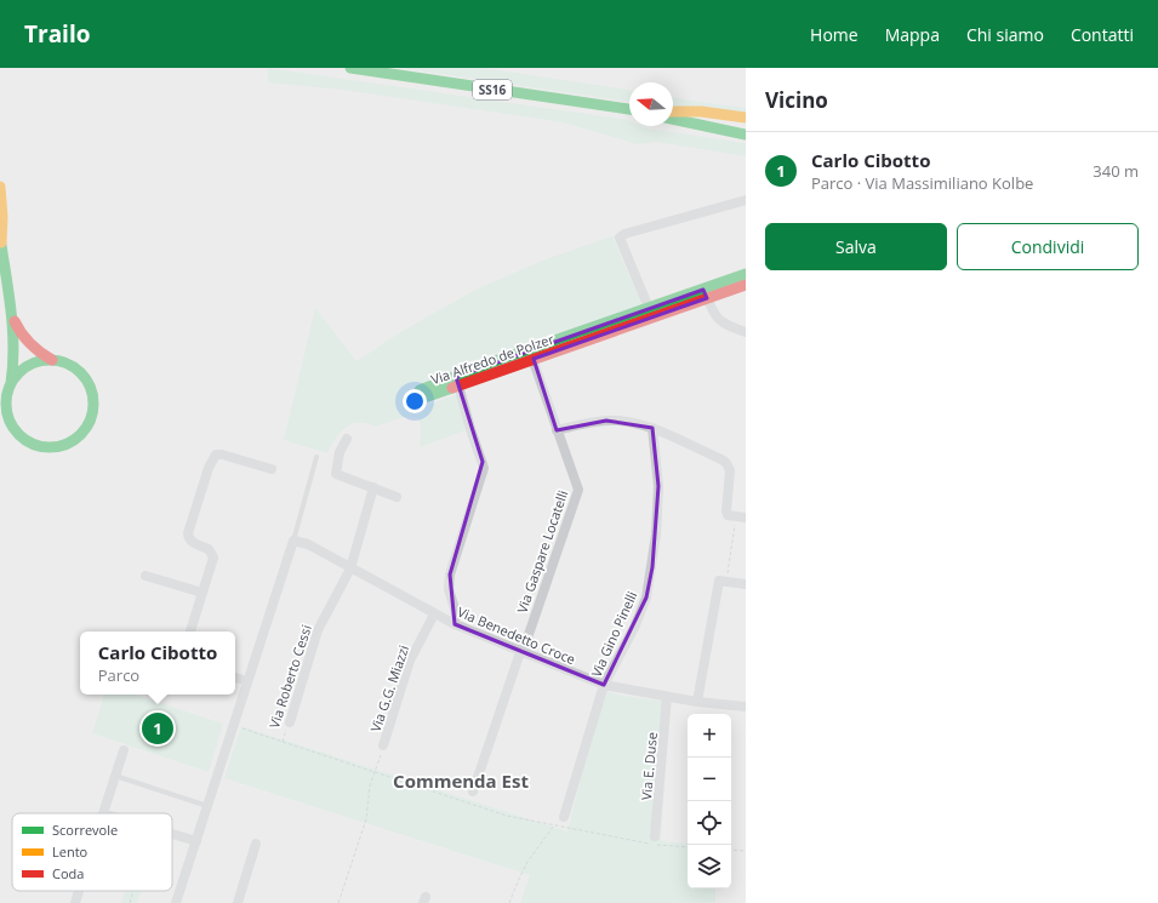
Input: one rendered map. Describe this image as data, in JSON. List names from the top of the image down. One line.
{"streets":{"main road":["SS16","Via Alfredo de Polzer"],"street":["Via Gaspare Locatelli","Via Gino Pinelli","Via Benedetto Croce","Via Roberto Cessi","Via G.G. Miazzi","Via E. Duse"]},"crossings":[["Via Alfredo de Polzer","Via Gaspare Locatelli"],["Via Gaspare Locatelli","Via Benedetto Croce"],["Via Gino Pinelli","Via Benedetto Croce"],["Via Benedetto Croce","Via Roberto Cessi"],["Via Benedetto Croce","Via G.G. Miazzi"],["Via Benedetto Croce","Via E. Duse"]],"districts":["Commenda Est"],"legend":["Scorrevole","Lento","Coda"],"north":"left","page":{"header":"Trailo","nav":["Home","Mappa","Chi siamo","Contatti"],"heading":"Vicino","list":[{"mark":"1","name":"Carlo Cibotto","note":"Parco · Via Massimiliano Kolbe","value":"340 m"}],"buttons":["Salva","Condividi"],"popup":["Carlo Cibotto","Parco"],"pins":"1","map_buttons":["+","−"]}}
